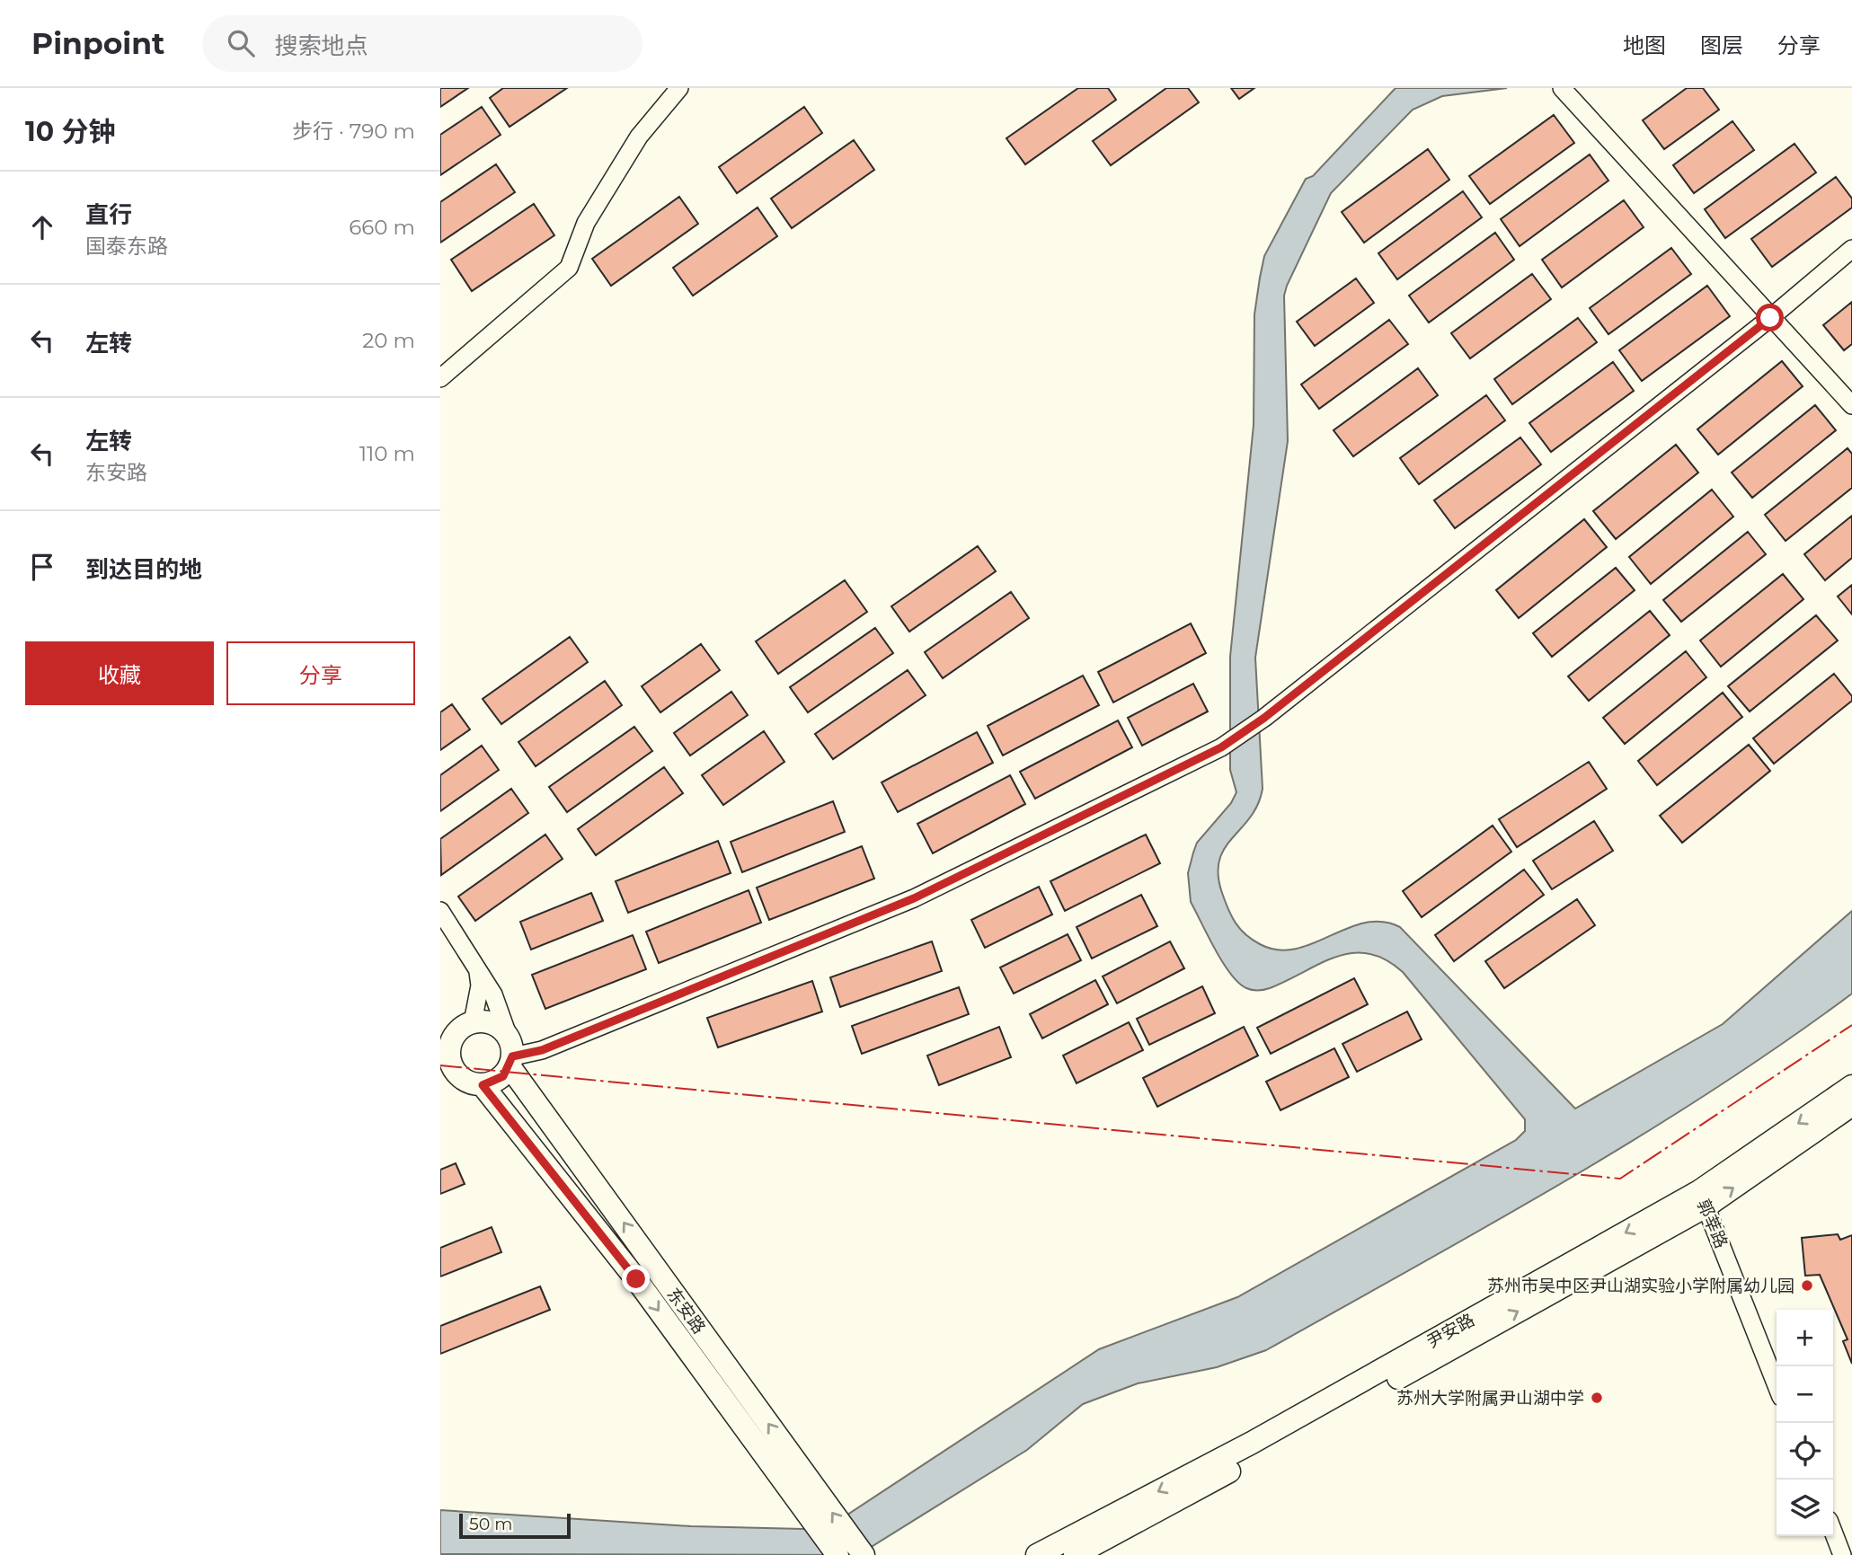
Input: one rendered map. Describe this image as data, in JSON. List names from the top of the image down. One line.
{"streets":{"main road":["东安路","尹安路"],"street":["郭莘路"]},"crossings":[["郭莘路","尹安路"]],"places":["苏州市吴中区尹山湖实验小学附属幼儿园","苏州大学附属尹山湖中学"],"scale_bar":"50 m","page":{"header":"Pinpoint","search":"搜索地点","nav":["地图","图层","分享"],"heading":["10 分钟","步行 · 790 m"],"list":[["直行","国泰东路","660 m"],["左转","20 m"],["左转","东安路","110 m"],"到达目的地"],"buttons":["收藏","分享"],"map_buttons":["+","−"],"scale":"50 m"}}
